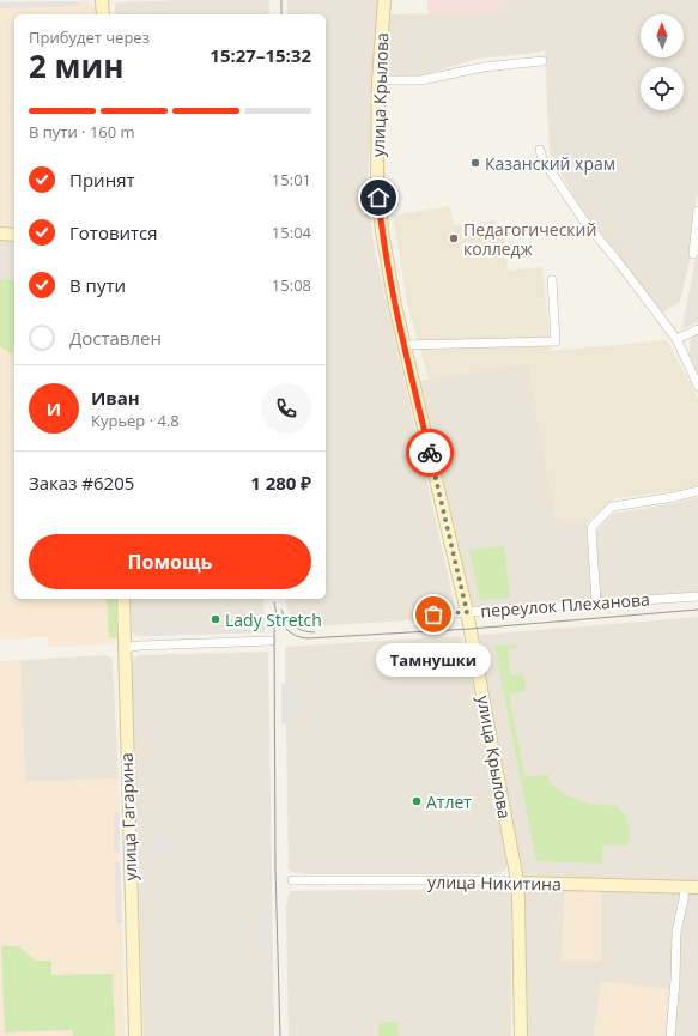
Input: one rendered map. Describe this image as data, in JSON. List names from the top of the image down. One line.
{"streets":{"main road":["улица Крылова","улица Гагарина","улица Никитина"],"street":["переулок Плеханова"]},"crossings":[["улица Крылова","переулок Плеханова"],["улица Крылова","улица Никитина"]],"places":["Казанский храм","Педагогический колледж","Тамнушки","Lady Stretch","Атлет"],"north":"top","page":{"heading":["2 мин","Прибудет через","15:27–15:32"],"panel":["Иван","Курьер · 4.8","Заказ #6205","1 280 ₽"],"bar":"В пути · 160 m","list":[["Принят","15:01"],["Готовится","15:04"],["В пути","15:08"],"Доставлен"],"round":"И","buttons":"Помощь","bubble":"Тамнушки"}}
